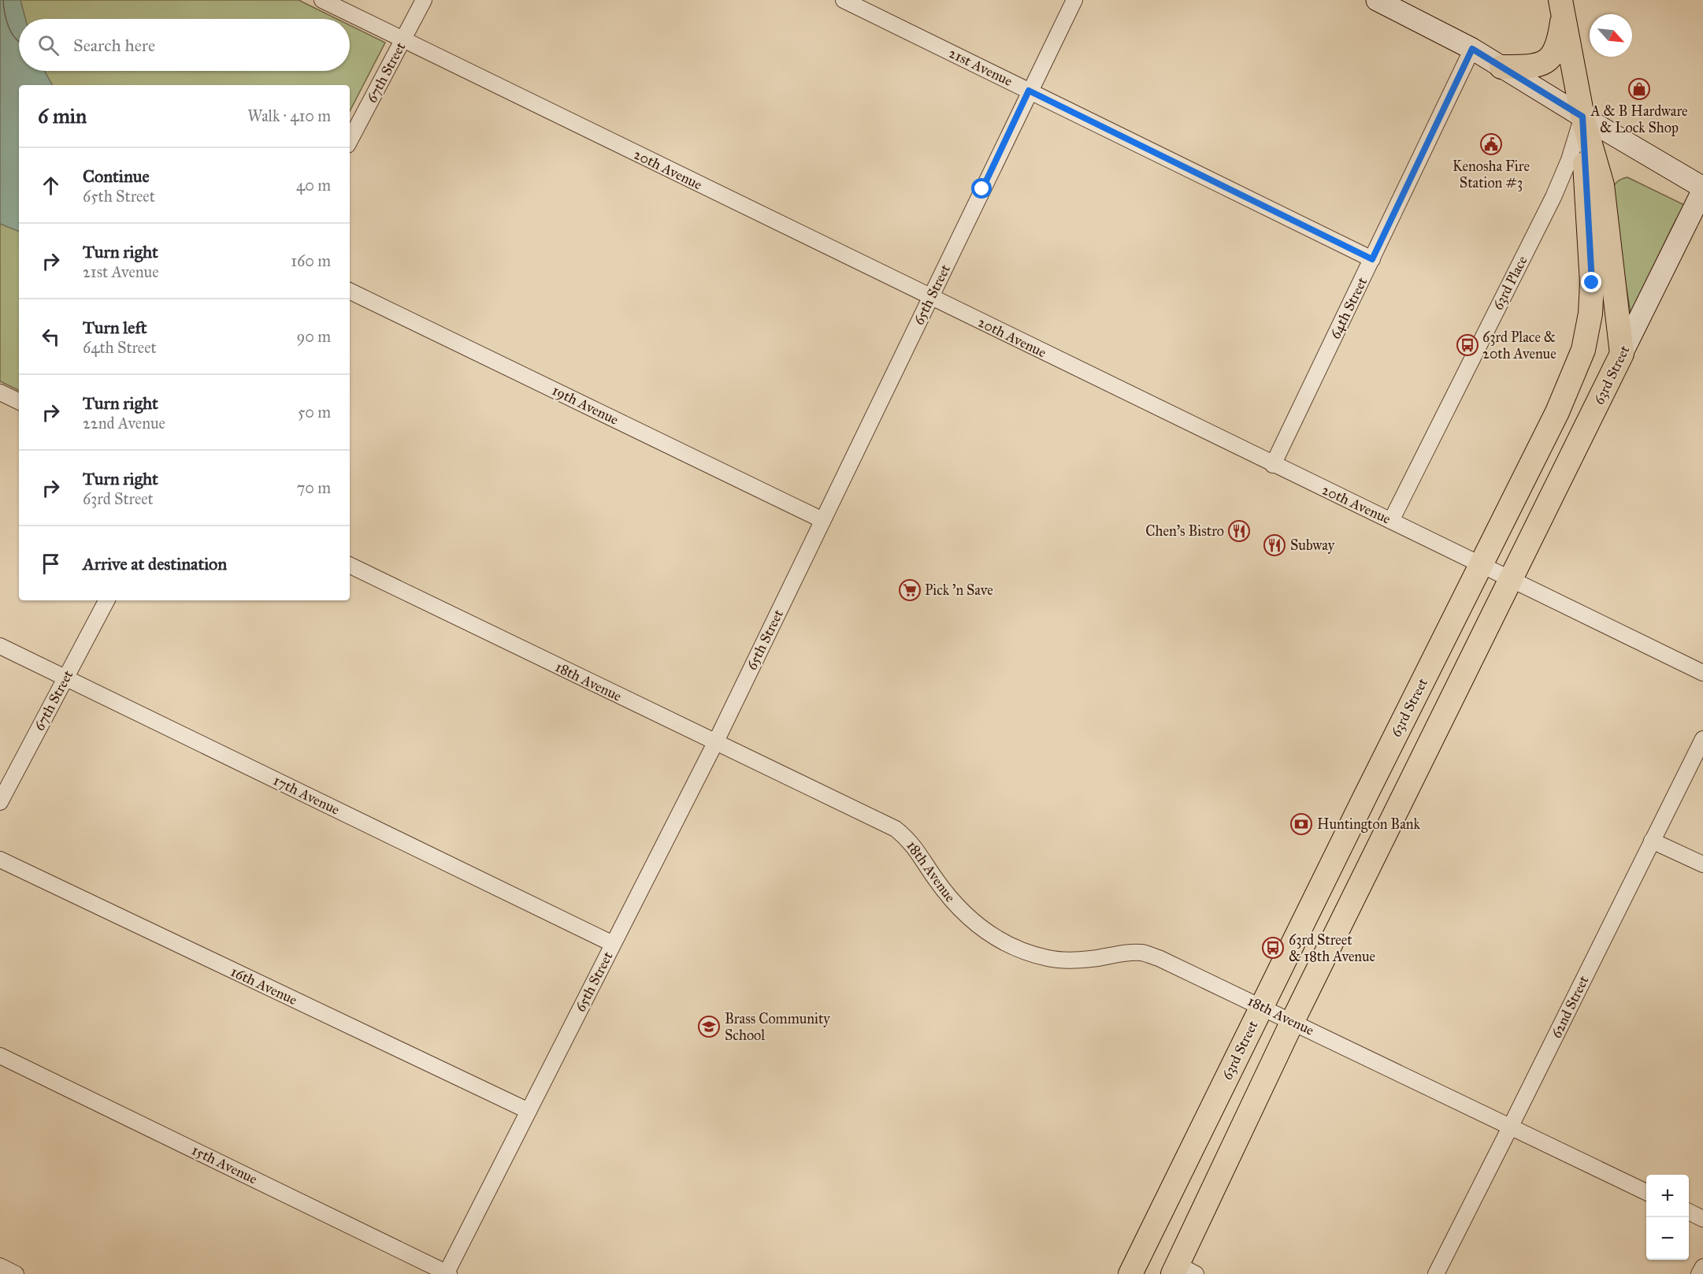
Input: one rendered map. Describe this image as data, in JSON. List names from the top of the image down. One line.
{"streets":{"main road":["63rd Street"],"street":["21st Avenue","67th Street","20th Avenue","63rd Place","65th Street","64th Street","19th Avenue","18th Avenue","17th Avenue","16th Avenue","62nd Street","15th Avenue"]},"crossings":[["21st Avenue","65th Street"],["21st Avenue","64th Street"],["67th Street","20th Avenue"],["67th Street","17th Avenue"],["20th Avenue","63rd Place"],["20th Avenue","65th Street"],["20th Avenue","64th Street"],["20th Avenue","63rd Street"],["63rd Place","63rd Street"],["65th Street","19th Avenue"],["65th Street","18th Avenue"],["65th Street","17th Avenue"],["65th Street","16th Avenue"],["65th Street","15th Avenue"],["63rd Street","18th Avenue"],["18th Avenue","62nd Street"]],"places":{"shop":["A & B Hardware & Lock Shop"],"public building":["Kenosha Fire Station #3"],"bus stop":["63rd Place & 20th Avenue","63rd Street & 18th Avenue"],"restaurant":["Chen's Bistro","Subway"],"supermarket":["Pick 'n Save"],"bank":["Huntington Bank"],"school or university":["Brass Community School"]},"north":"bottom right","page":{"search":"Search here","heading":["6 min","Walk · 410 m"],"list":[["Continue","65th Street","40 m"],["Turn right","21st Avenue","160 m"],["Turn left","64th Street","90 m"],["Turn right","22nd Avenue","50 m"],["Turn right","63rd Street","70 m"],"Arrive at destination"],"map_buttons":["+","−"]}}
